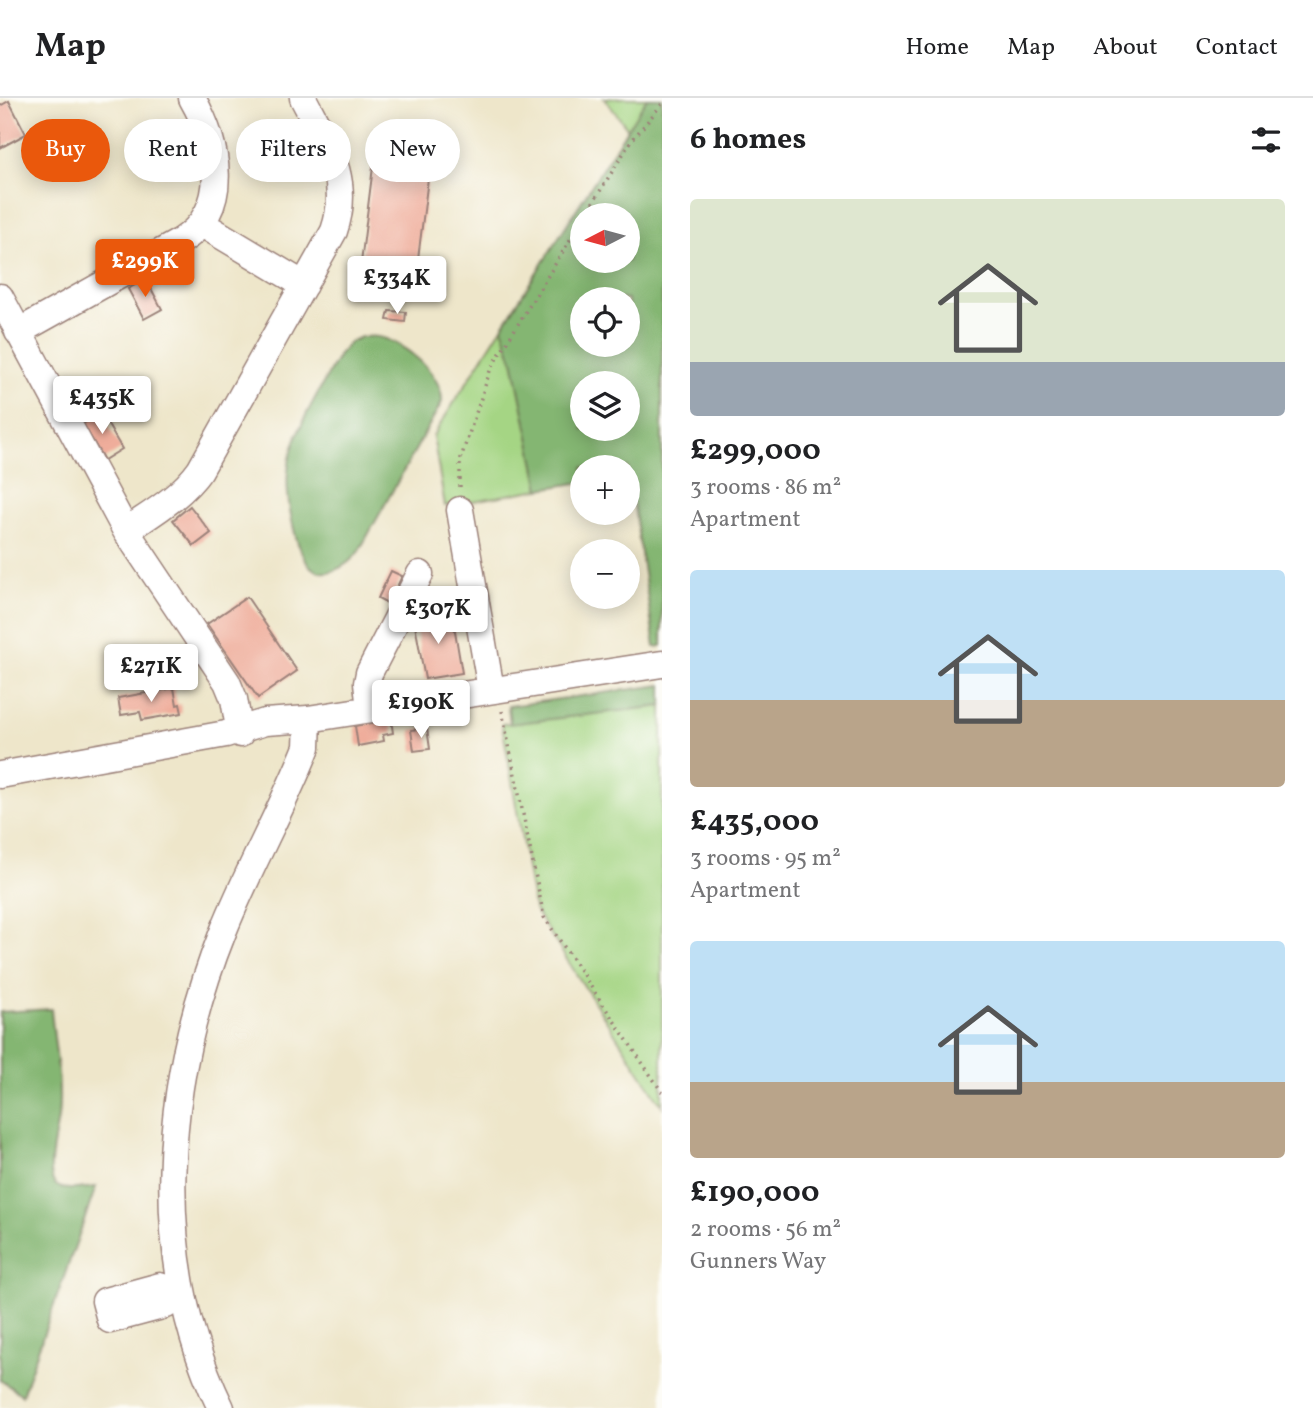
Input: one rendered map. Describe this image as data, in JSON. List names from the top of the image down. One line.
{"north":"left","page":{"header":"Map","nav":["Home","Map","About","Contact"],"heading":"6 homes","chip":["Buy","Rent","Filters","New"],"list":[{"name":"£299,000","note":"3 rooms · 86 m² · Apartment"},{"name":"£435,000","note":"3 rooms · 95 m² · Apartment"},{"name":"£190,000","note":"2 rooms · 56 m² · Gunners Way"}],"map_buttons":["+","−"],"price":["£299K","£334K","£435K","£307K","£271K","£190K"]}}
